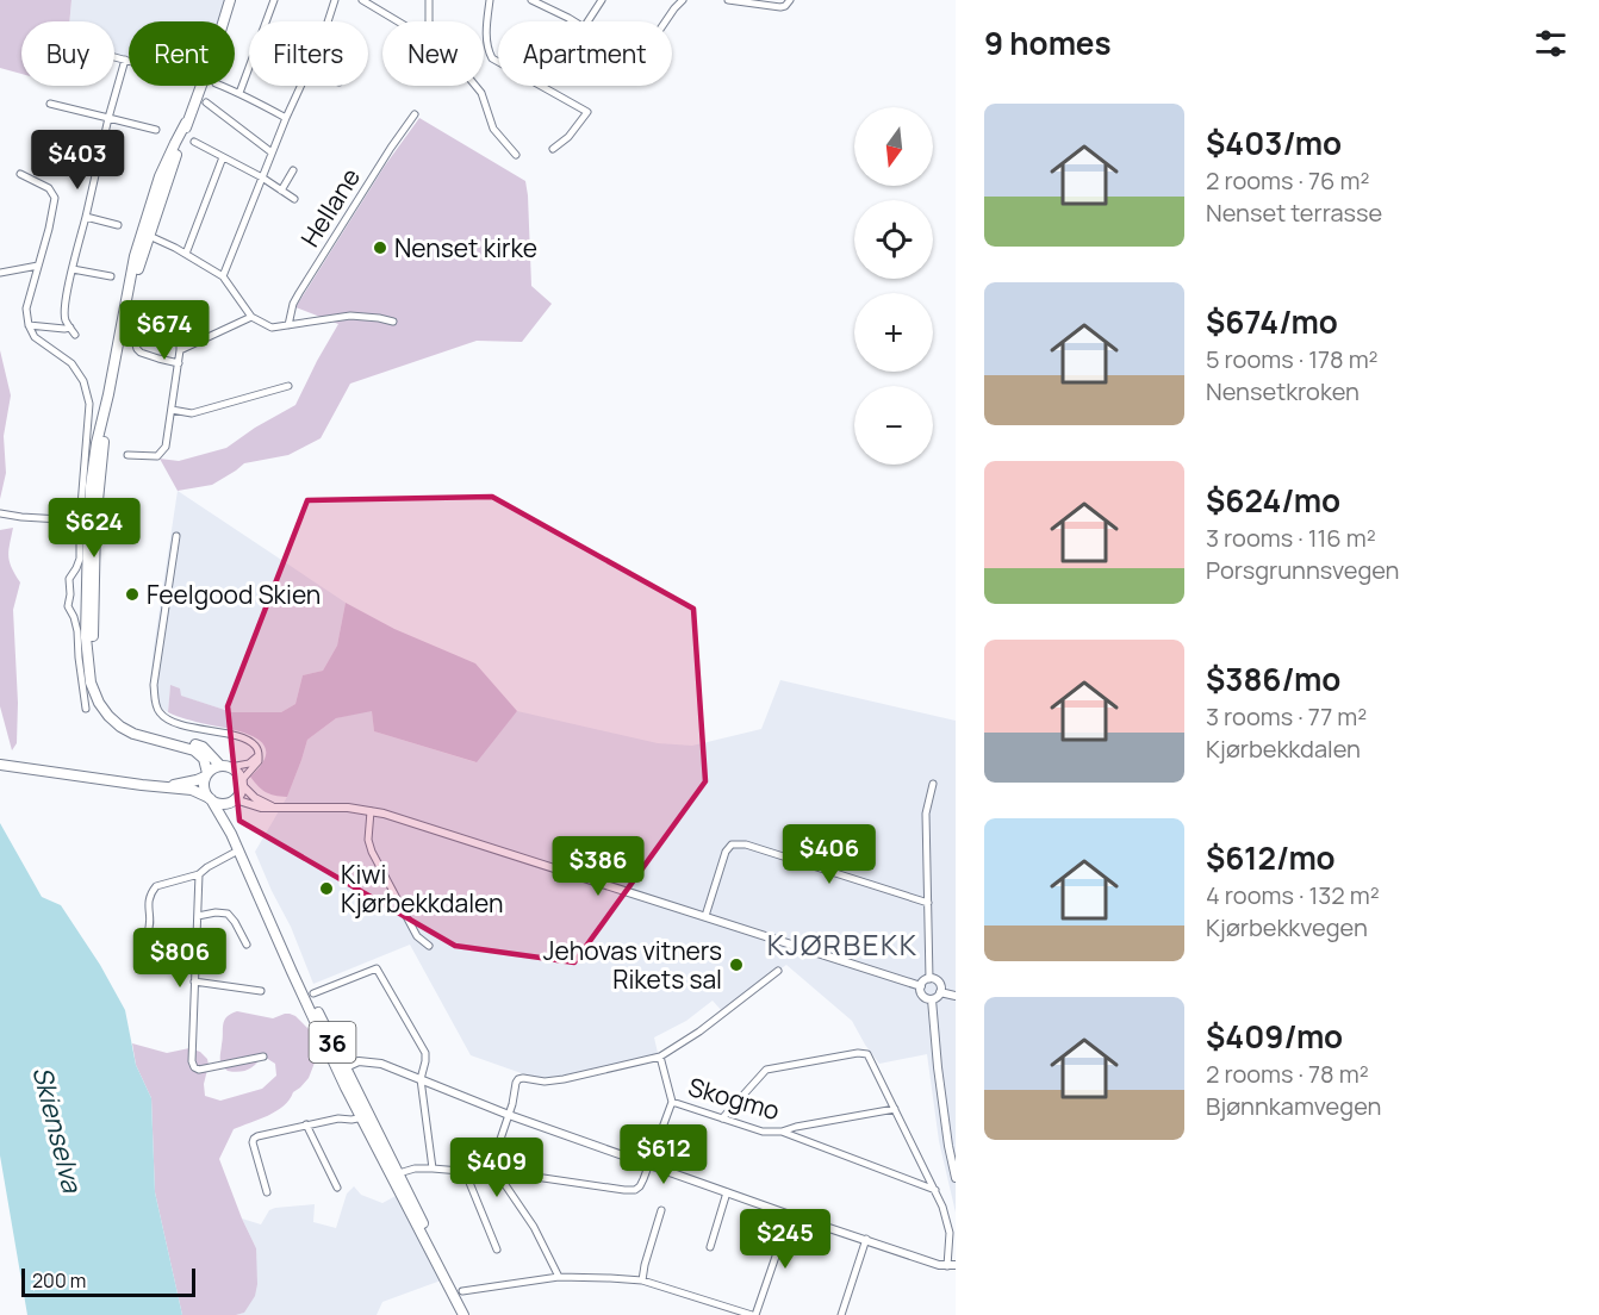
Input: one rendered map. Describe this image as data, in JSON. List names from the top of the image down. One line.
{"streets":{"main road":["36"],"street":["Hellane","Skogmo"]},"districts":["KJØRBEKK"],"water":["Skienselva"],"places":["Nenset kirke","Feelgood Skien","Kiwi Kjørbekkdalen","Jehovas vitners Rikets sal"],"scale_bar":"200 m","north":"bottom","page":{"heading":"9 homes","chip":["Buy","Rent","Filters","New","Apartment"],"list":[{"name":"$403/mo","note":"2 rooms · 76 m² · Nenset terrasse"},{"name":"$674/mo","note":"5 rooms · 178 m² · Nensetkroken"},{"name":"$624/mo","note":"3 rooms · 116 m² · Porsgrunnsvegen"},{"name":"$386/mo","note":"3 rooms · 77 m² · Kjørbekkdalen"},{"name":"$612/mo","note":"4 rooms · 132 m² · Kjørbekkvegen"},{"name":"$409/mo","note":"2 rooms · 78 m² · Bjønnkamvegen"}],"map_buttons":["+","−"],"price":["$403","$674","$624","$406","$386","$806","$612","$409","$245"],"scale":"200 m"}}
